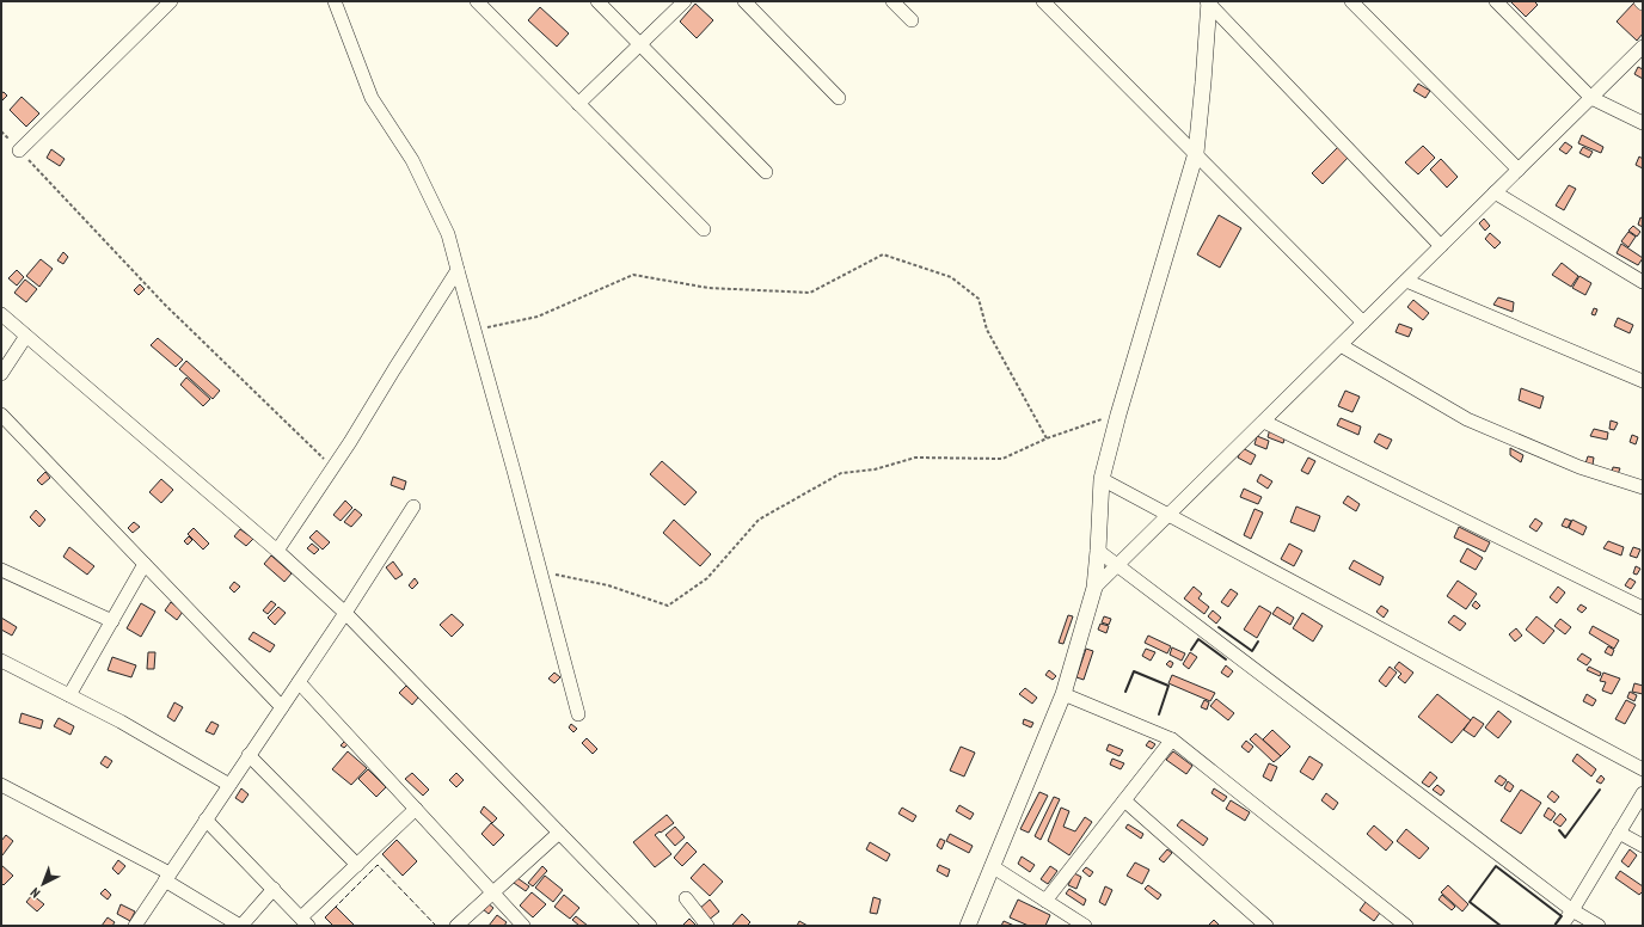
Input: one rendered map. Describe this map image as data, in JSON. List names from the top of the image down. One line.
{"north":"bottom left"}
